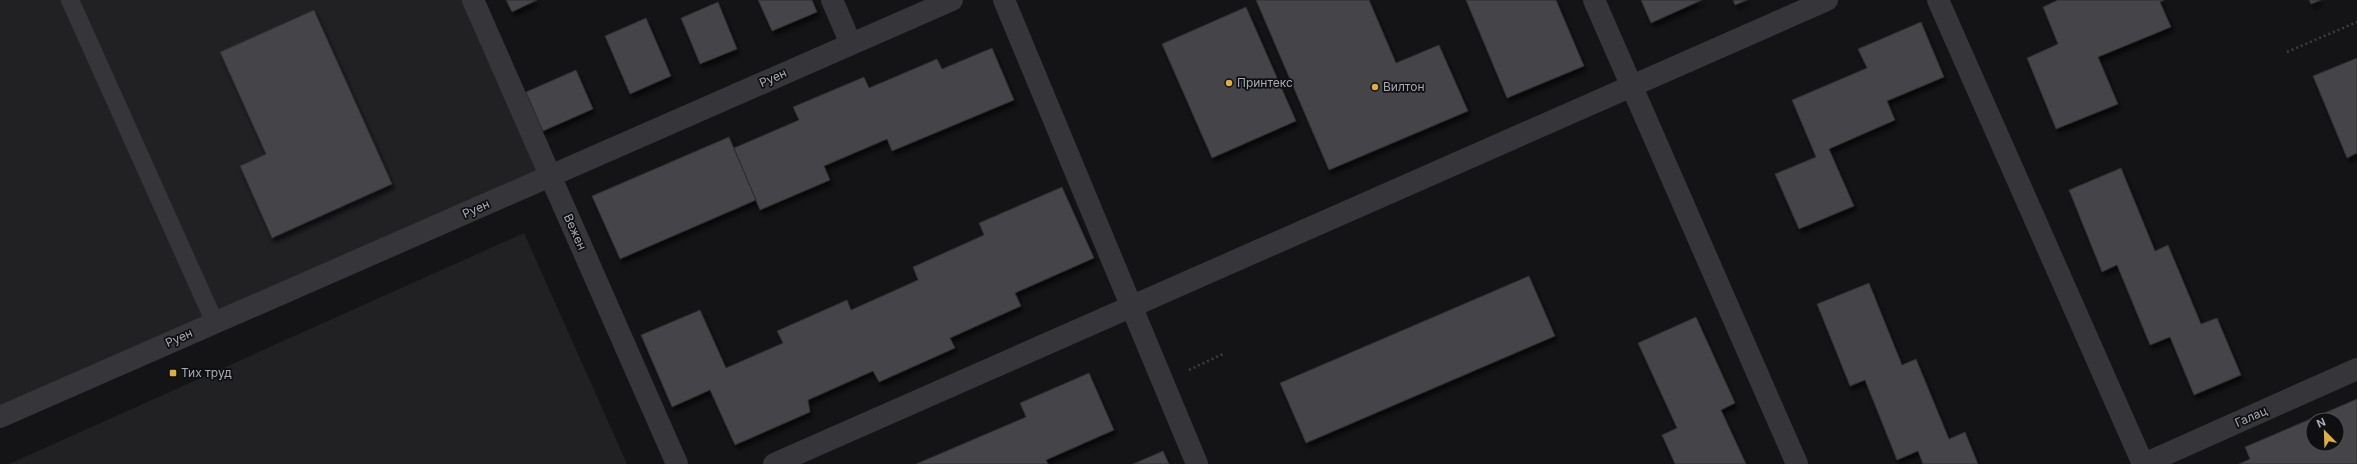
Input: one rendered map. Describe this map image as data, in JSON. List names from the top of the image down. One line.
{"streets":{"street":["Руен","Вежен","Галац"]},"crossings":[["Руен","Вежен"]],"places":{"other":["Принтекс","Вилтон"],"transit":["Тих труд"]},"north":"top left"}
